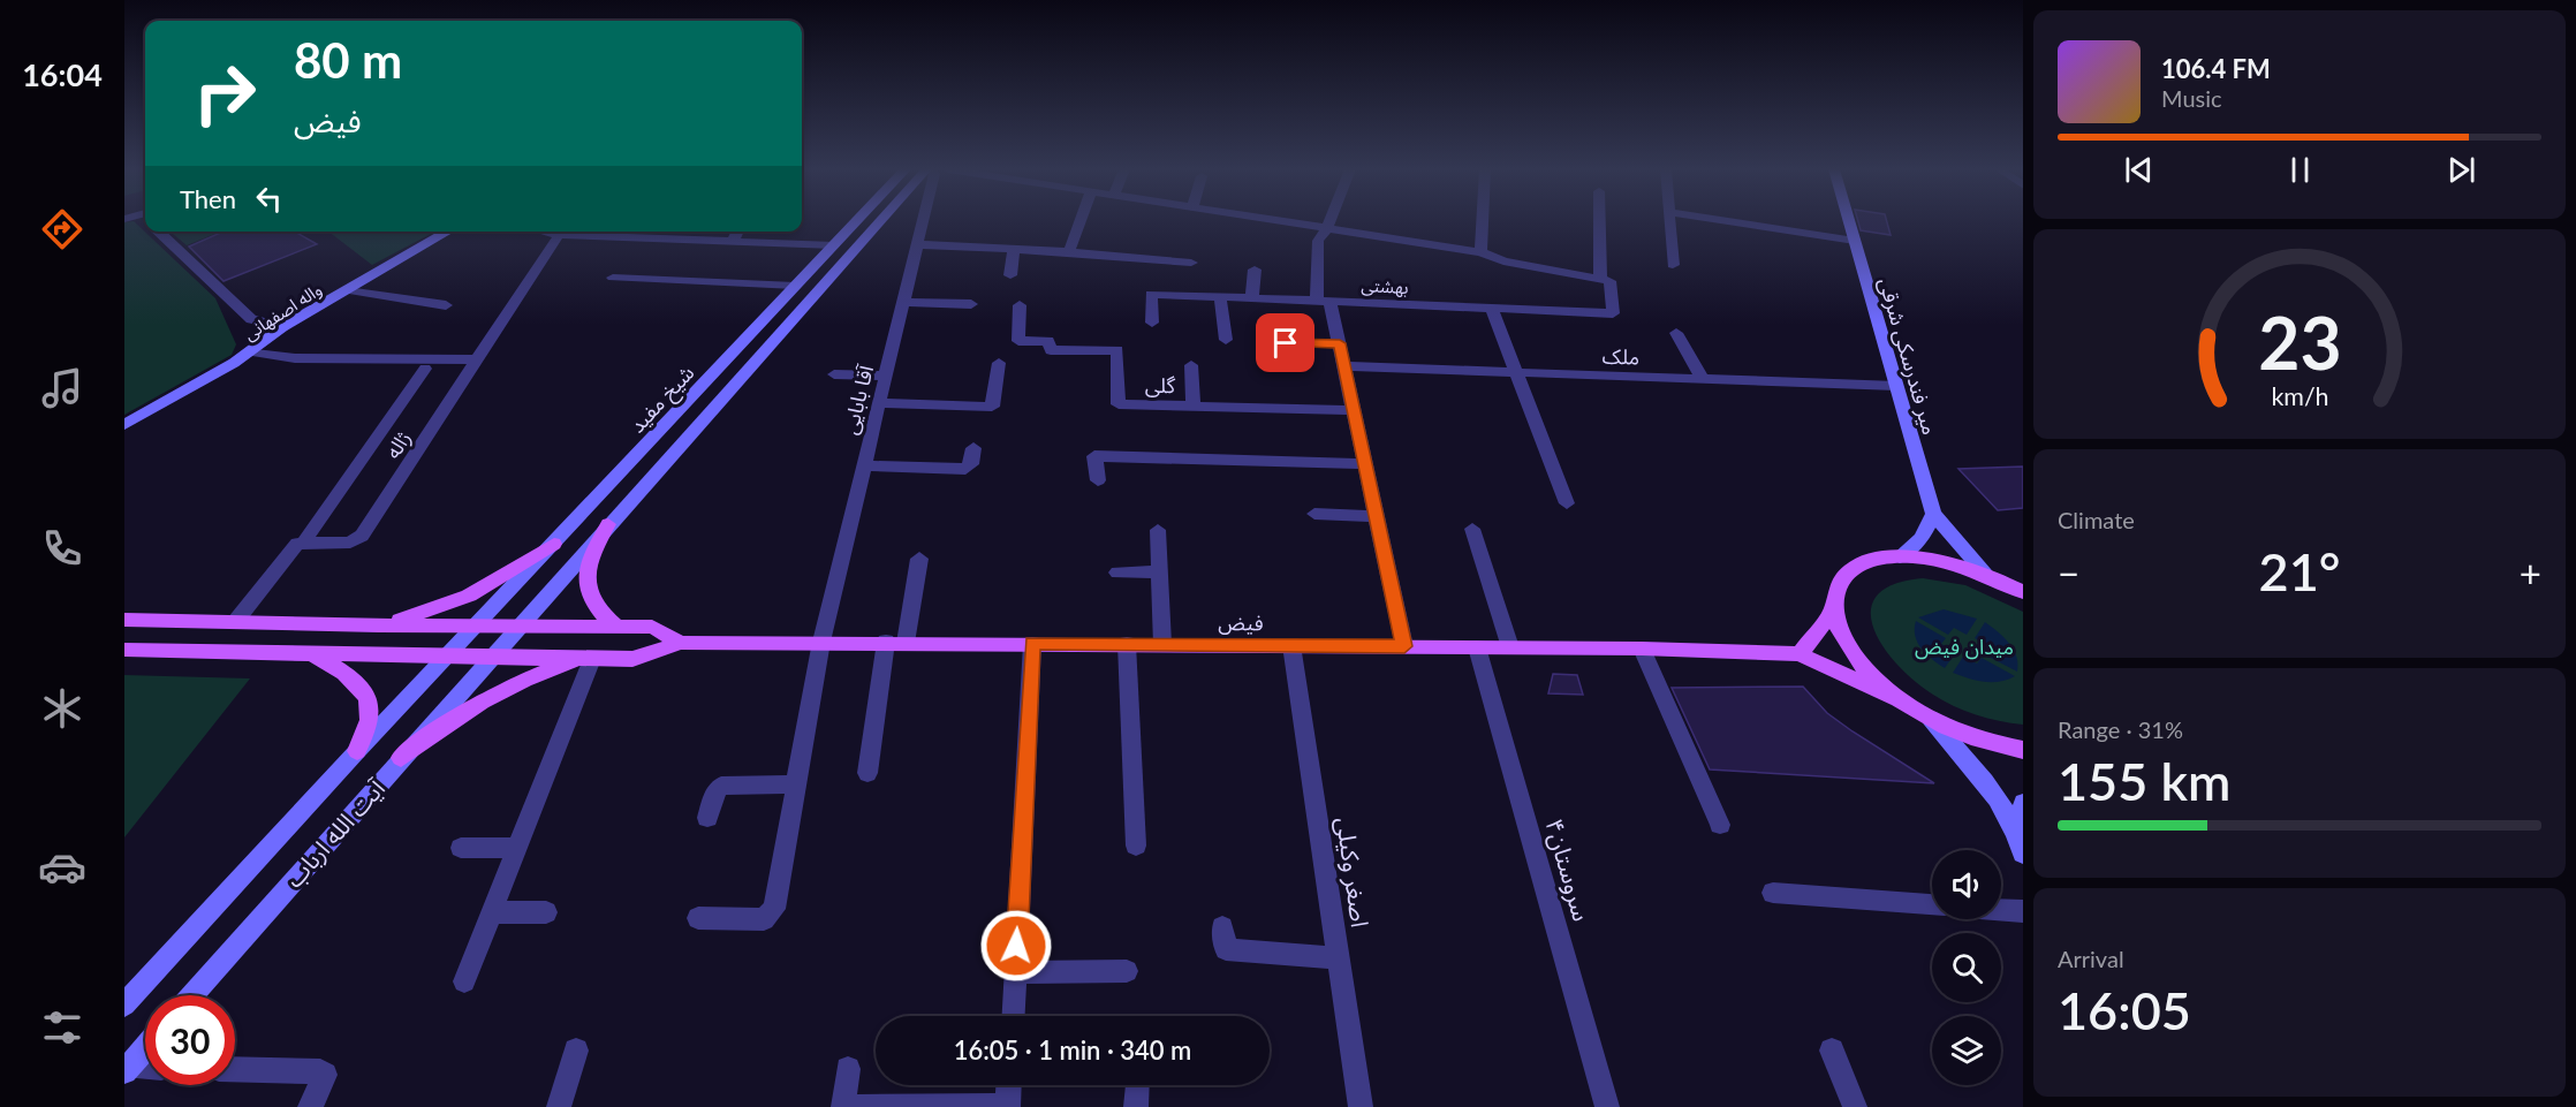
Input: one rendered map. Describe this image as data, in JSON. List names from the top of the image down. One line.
{"streets":{"main road":["واله اصفهانی","میر فندرسکی شرقی","شیخ مفید","فیض","آیت الله ارباب"],"street":["بهشتی","ملک","گلی","آقا بابایی","ژاله","سروستان۴","اصغر وکیلی"]},"crossings":[["ملک","میر فندرسکی شرقی"],["شیخ مفید","آیت الله ارباب"],["آقا بابایی","فیض"],["فیض","سروستان۴"],["فیض","اصغر وکیلی"]],"parks":["میدان فیض"],"page":{"tabs":"16:04","turn":["80 m","فیض"],"song":["106.4 FM","Music"],"then":"Then","tile":["Climate",["Range · 31%","155 km"],["Arrival","16:05"]],"heat":["−","21°","+"],"limit":"30","trip":"16:05 · 1 min · 340 m","gauge":["23","km/h"]}}
